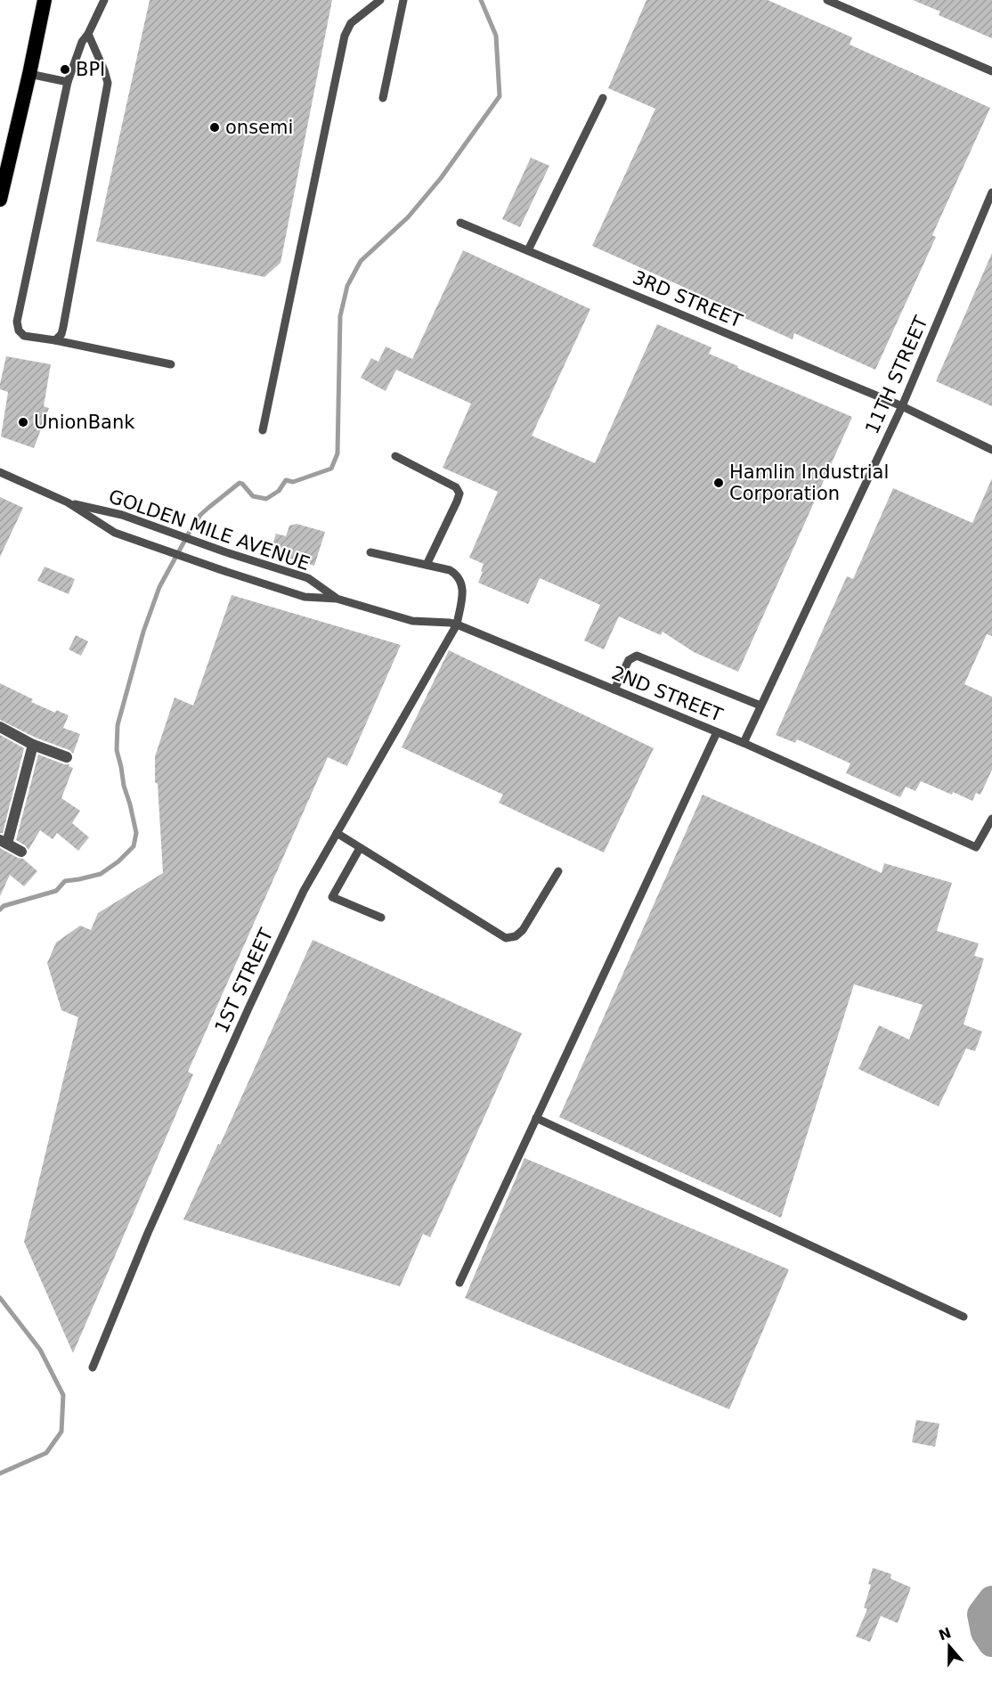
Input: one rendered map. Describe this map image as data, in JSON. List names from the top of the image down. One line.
{"streets":{"lane":["3RD STREET","11TH STREET","GOLDEN MILE AVENUE","2ND STREET","1ST STREET"]},"crossings":[["3RD STREET","11TH STREET"],["11TH STREET","2ND STREET"],["GOLDEN MILE AVENUE","2ND STREET"],["2ND STREET","1ST STREET"]],"places":["BPI","onsemi","UnionBank","Hamlin Industrial Corporation"],"north":"top"}
